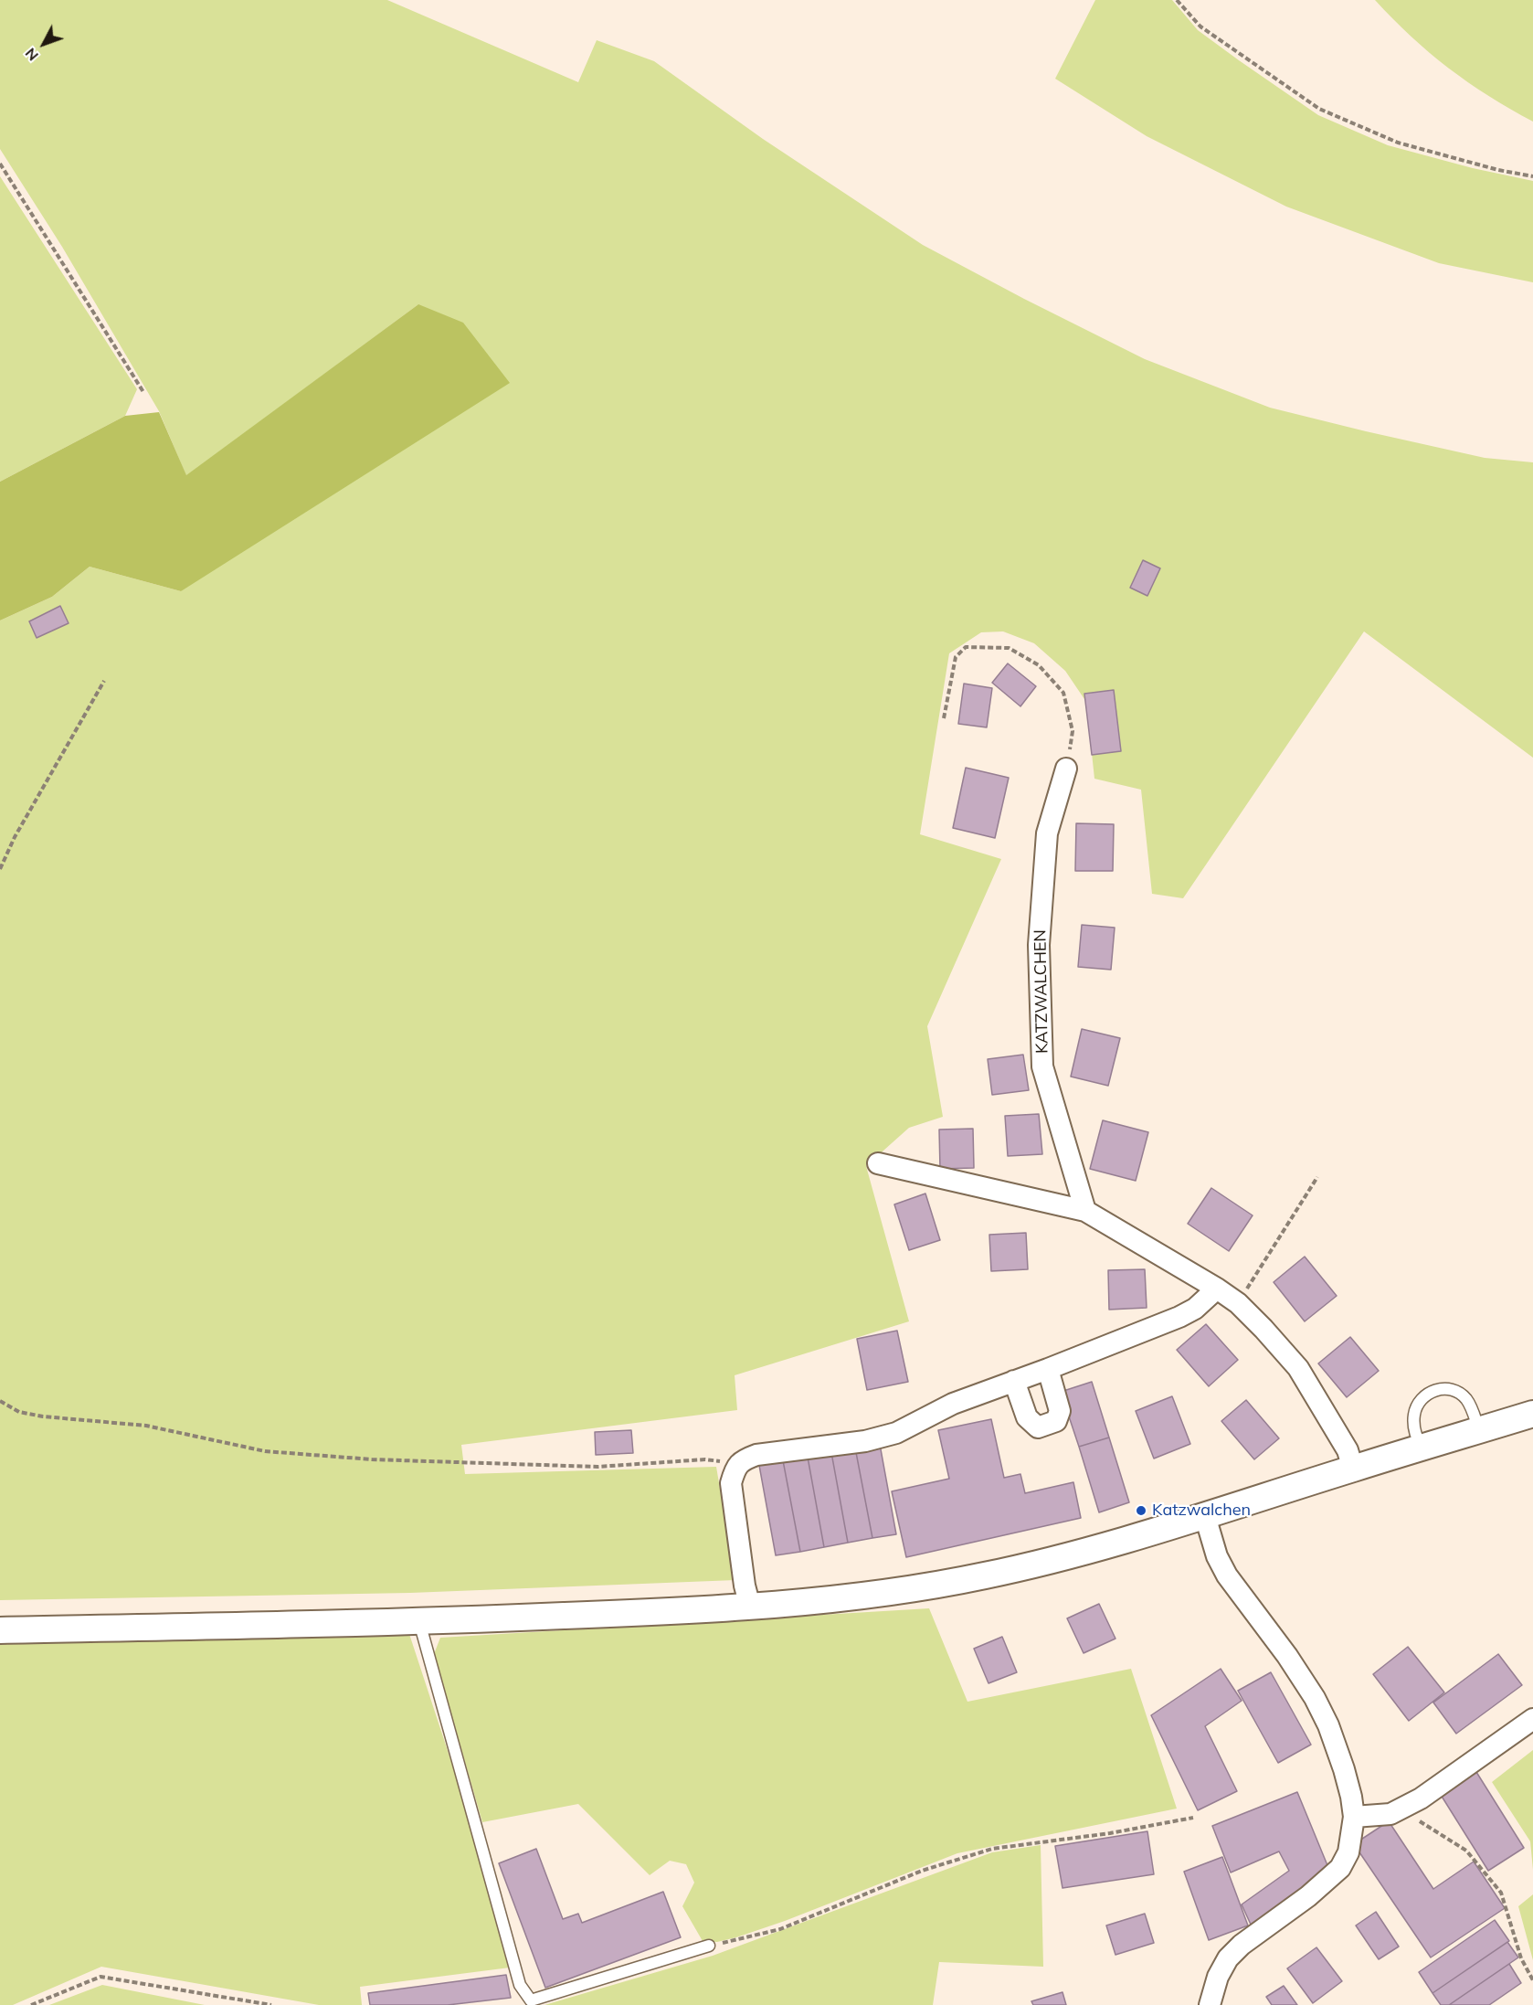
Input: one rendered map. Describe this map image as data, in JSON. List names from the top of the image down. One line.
{"streets":{"street":["KATZWALCHEN"]},"places":["Katzwalchen"],"north":"bottom left"}
